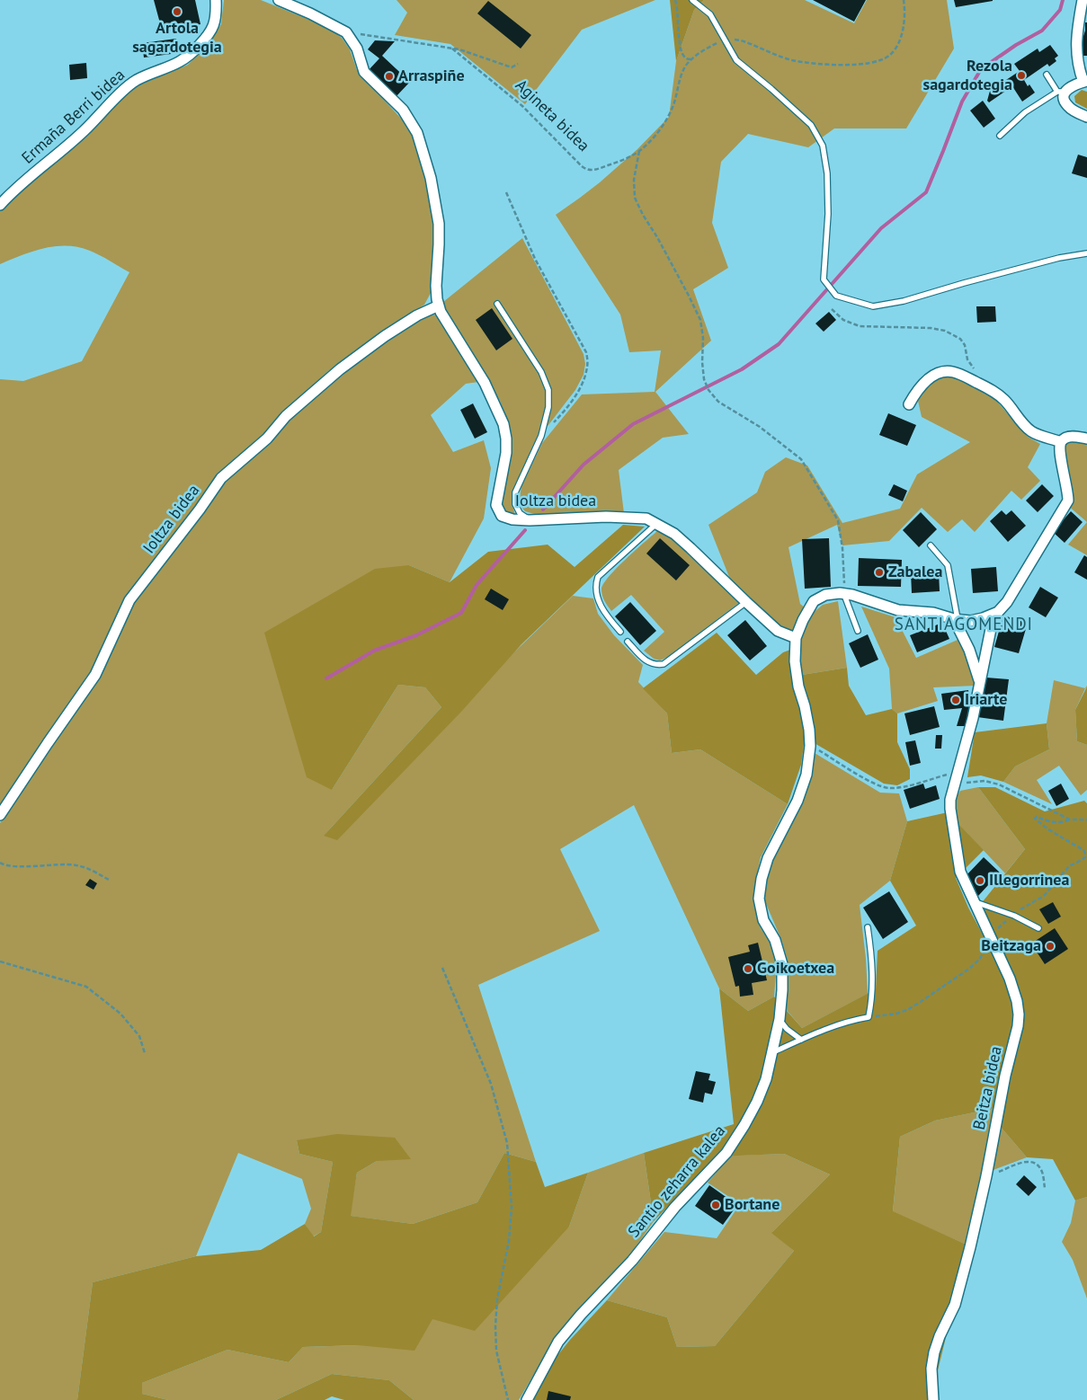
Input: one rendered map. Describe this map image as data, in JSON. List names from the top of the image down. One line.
{"streets":{"street":["Ermaña Berri bidea","Ioltza bidea","Beitza bidea","Santio zeharra kalea"],"path":["Agineta bidea"]},"crossings":[["Ioltza bidea","Santio zeharra kalea"],["Beitza bidea","Santio zeharra kalea"]],"districts":["SANTIAGOMENDI"],"places":["Artola sagardotegia","Rezola sagardotegia","Arraspiñe","Zabalea","Iriarte","Illegorrinea","Beitzaga","Goikoetxea","Bortane"]}
